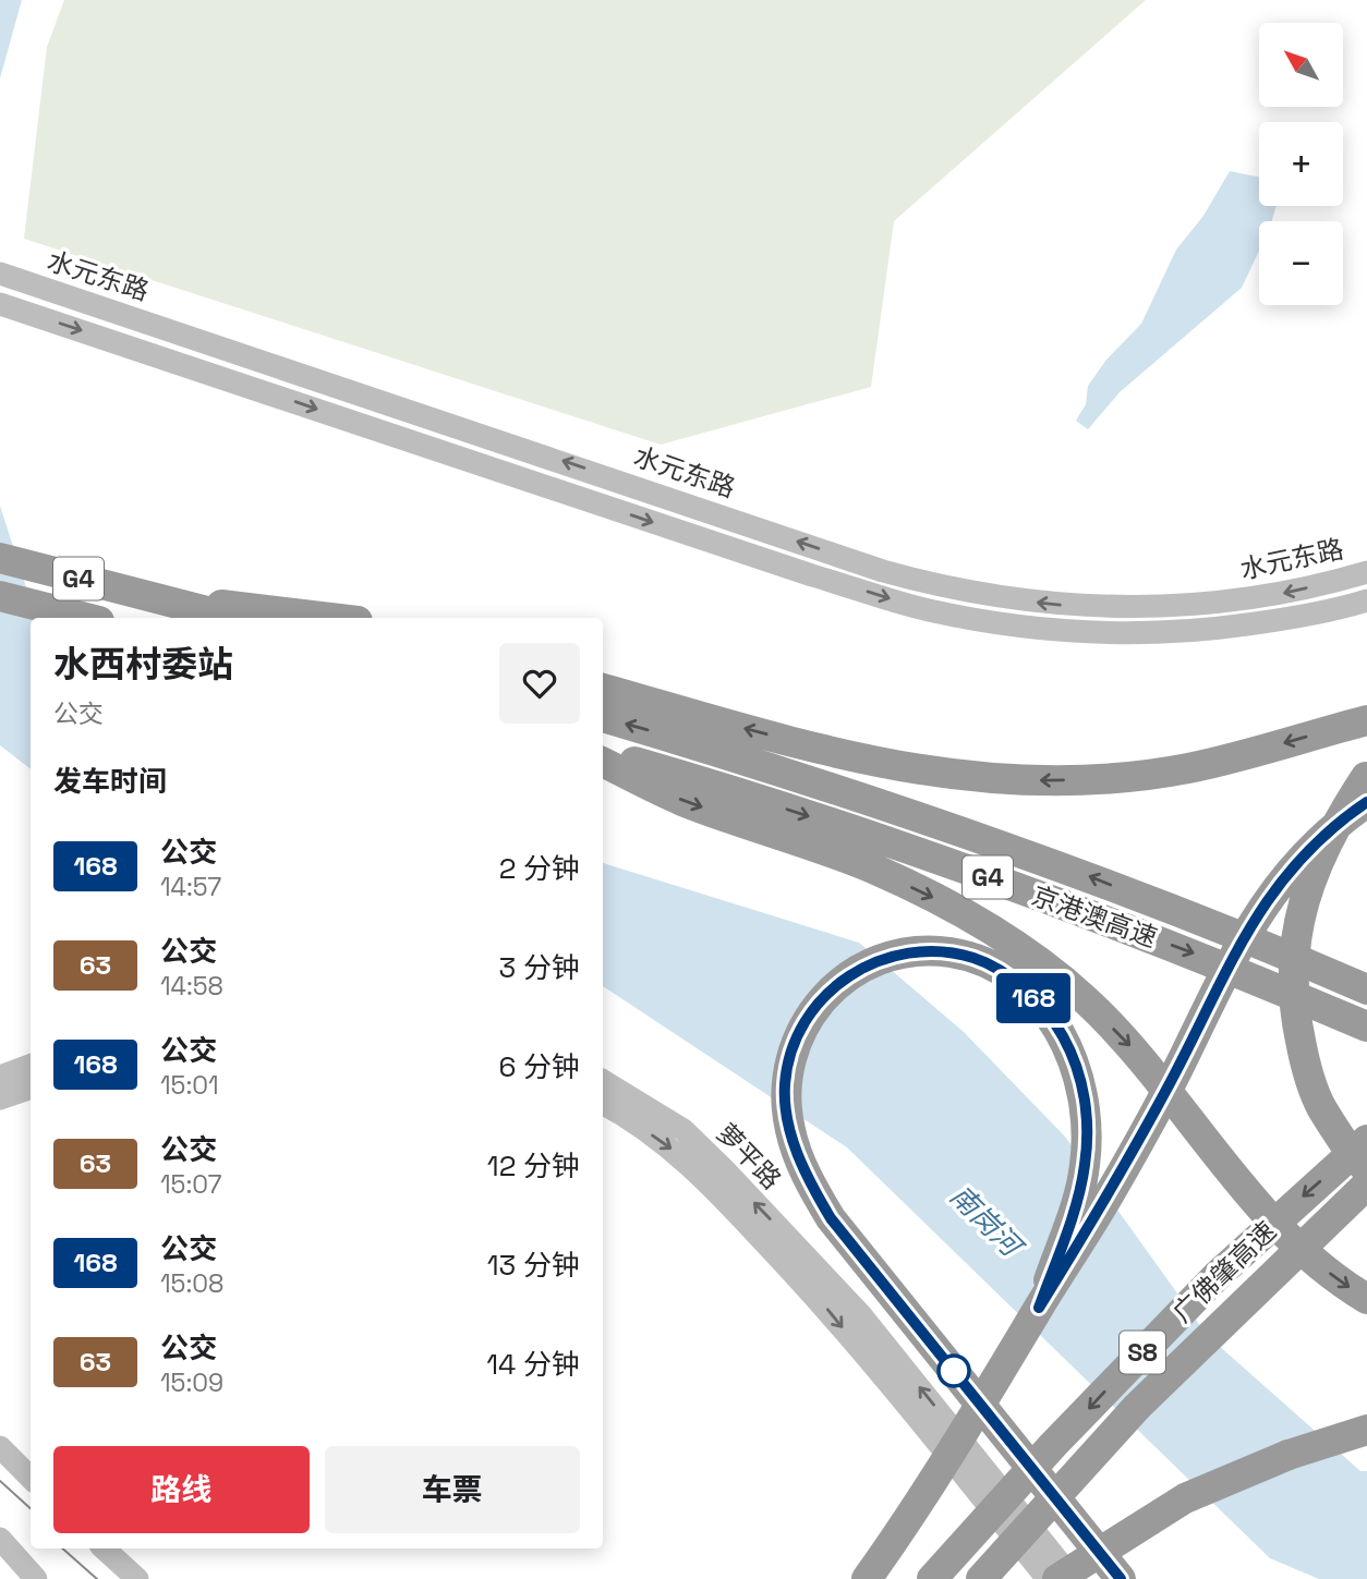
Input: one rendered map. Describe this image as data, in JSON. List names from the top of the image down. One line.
{"streets":{"highway":["G4","京港澳高速","广佛肇高速","S8"],"main road":["水元东路","萝平路"]},"water":["南岗河"],"lines":["bus line 168"],"north":"top left","page":{"on_map":"168","map_buttons":["+","−"],"heading":[["水西村委站","公交"],"发车时间"],"list":[{"mark":"168","name":"公交","note":"14:57","value":"2 分钟"},{"mark":"63","name":"公交","note":"14:58","value":"3 分钟"},{"mark":"168","name":"公交","note":"15:01","value":"6 分钟"},{"mark":"63","name":"公交","note":"15:07","value":"12 分钟"},{"mark":"168","name":"公交","note":"15:08","value":"13 分钟"},{"mark":"63","name":"公交","note":"15:09","value":"14 分钟"}],"buttons":["路线","车票"]}}
